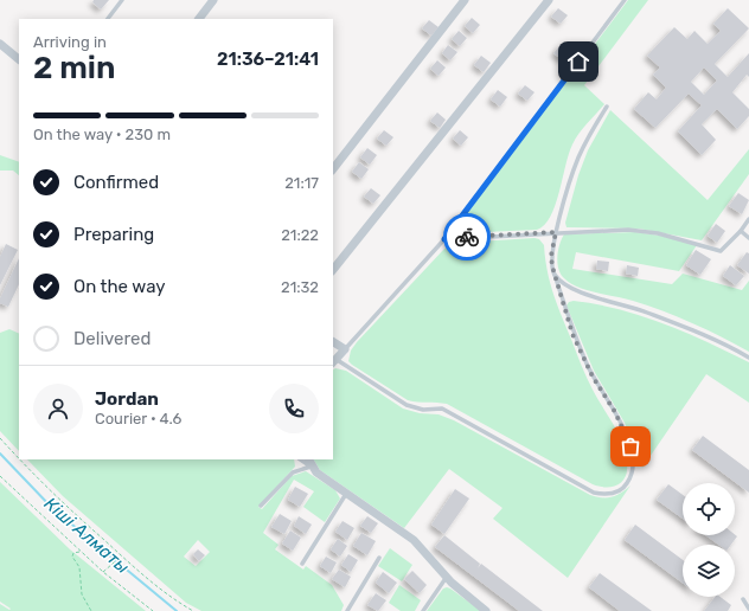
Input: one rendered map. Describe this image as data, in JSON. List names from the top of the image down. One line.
{"water":["Кіші Алматы"],"page":{"heading":["2 min","Arriving in","21:36–21:41"],"panel":["Jordan","Courier · 4.6"],"bar":"On the way · 230 m","list":[["Confirmed","21:17"],["Preparing","21:22"],["On the way","21:32"],"Delivered"]}}
